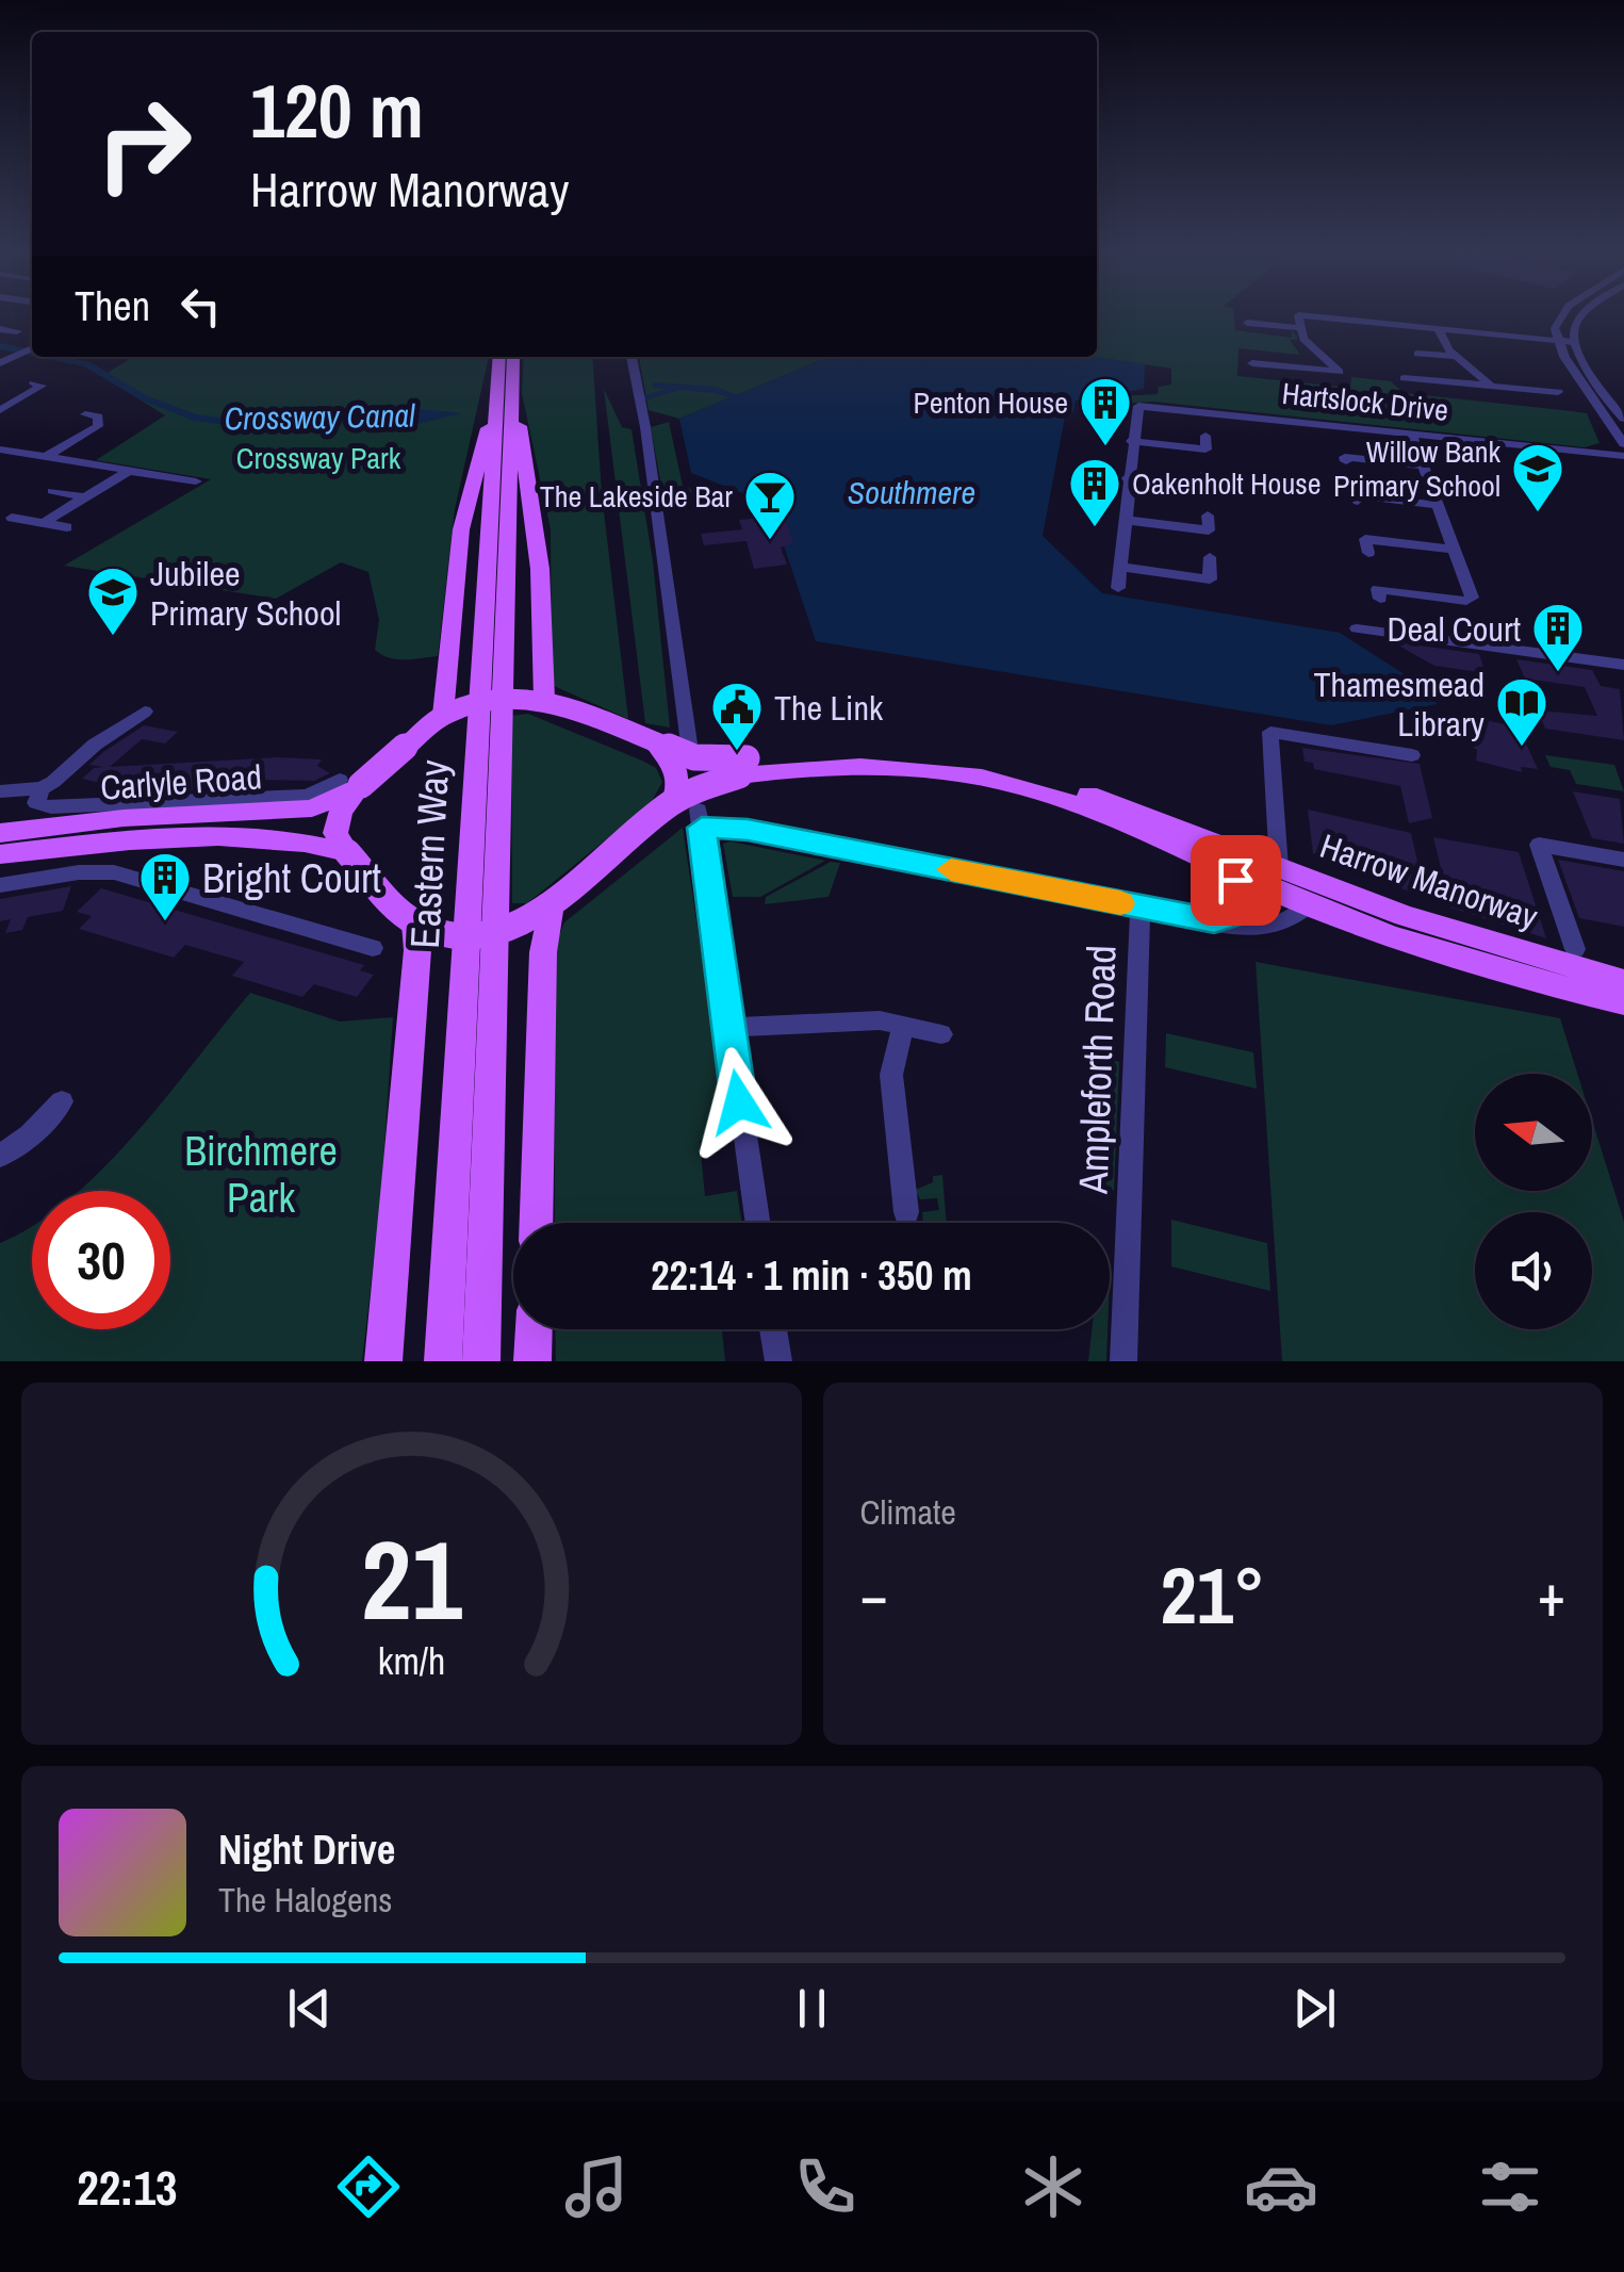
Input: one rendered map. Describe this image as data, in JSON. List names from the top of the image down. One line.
{"streets":{"main road":["Carlyle Road","Eastern Way","Harrow Manorway"],"street":["Hartslock Drive","Ampleforth Road"]},"crossings":[["Carlyle Road","Harrow Manorway"],["Harrow Manorway","Ampleforth Road"]],"water":["Crossway Canal","Southmere"],"parks":["Crossway Park","Birchmere Park"],"places":{"building":["Penton House","Oakenholt House","Deal Court","Bright Court"],"school or university":["Willow Bank Primary School","Jubilee Primary School"],"bar":["The Lakeside Bar"],"library":["Thamesmead Library"],"public building":["The Link"]},"north":"left","page":{"turn":["120 m","Harrow Manorway"],"then":"Then","limit":"30","trip":"22:14 · 1 min · 350 m","tile":"Climate","heat":["−","21°","+"],"song":["Night Drive","The Halogens"],"tabs":"22:13","gauge":["21","km/h"]}}
